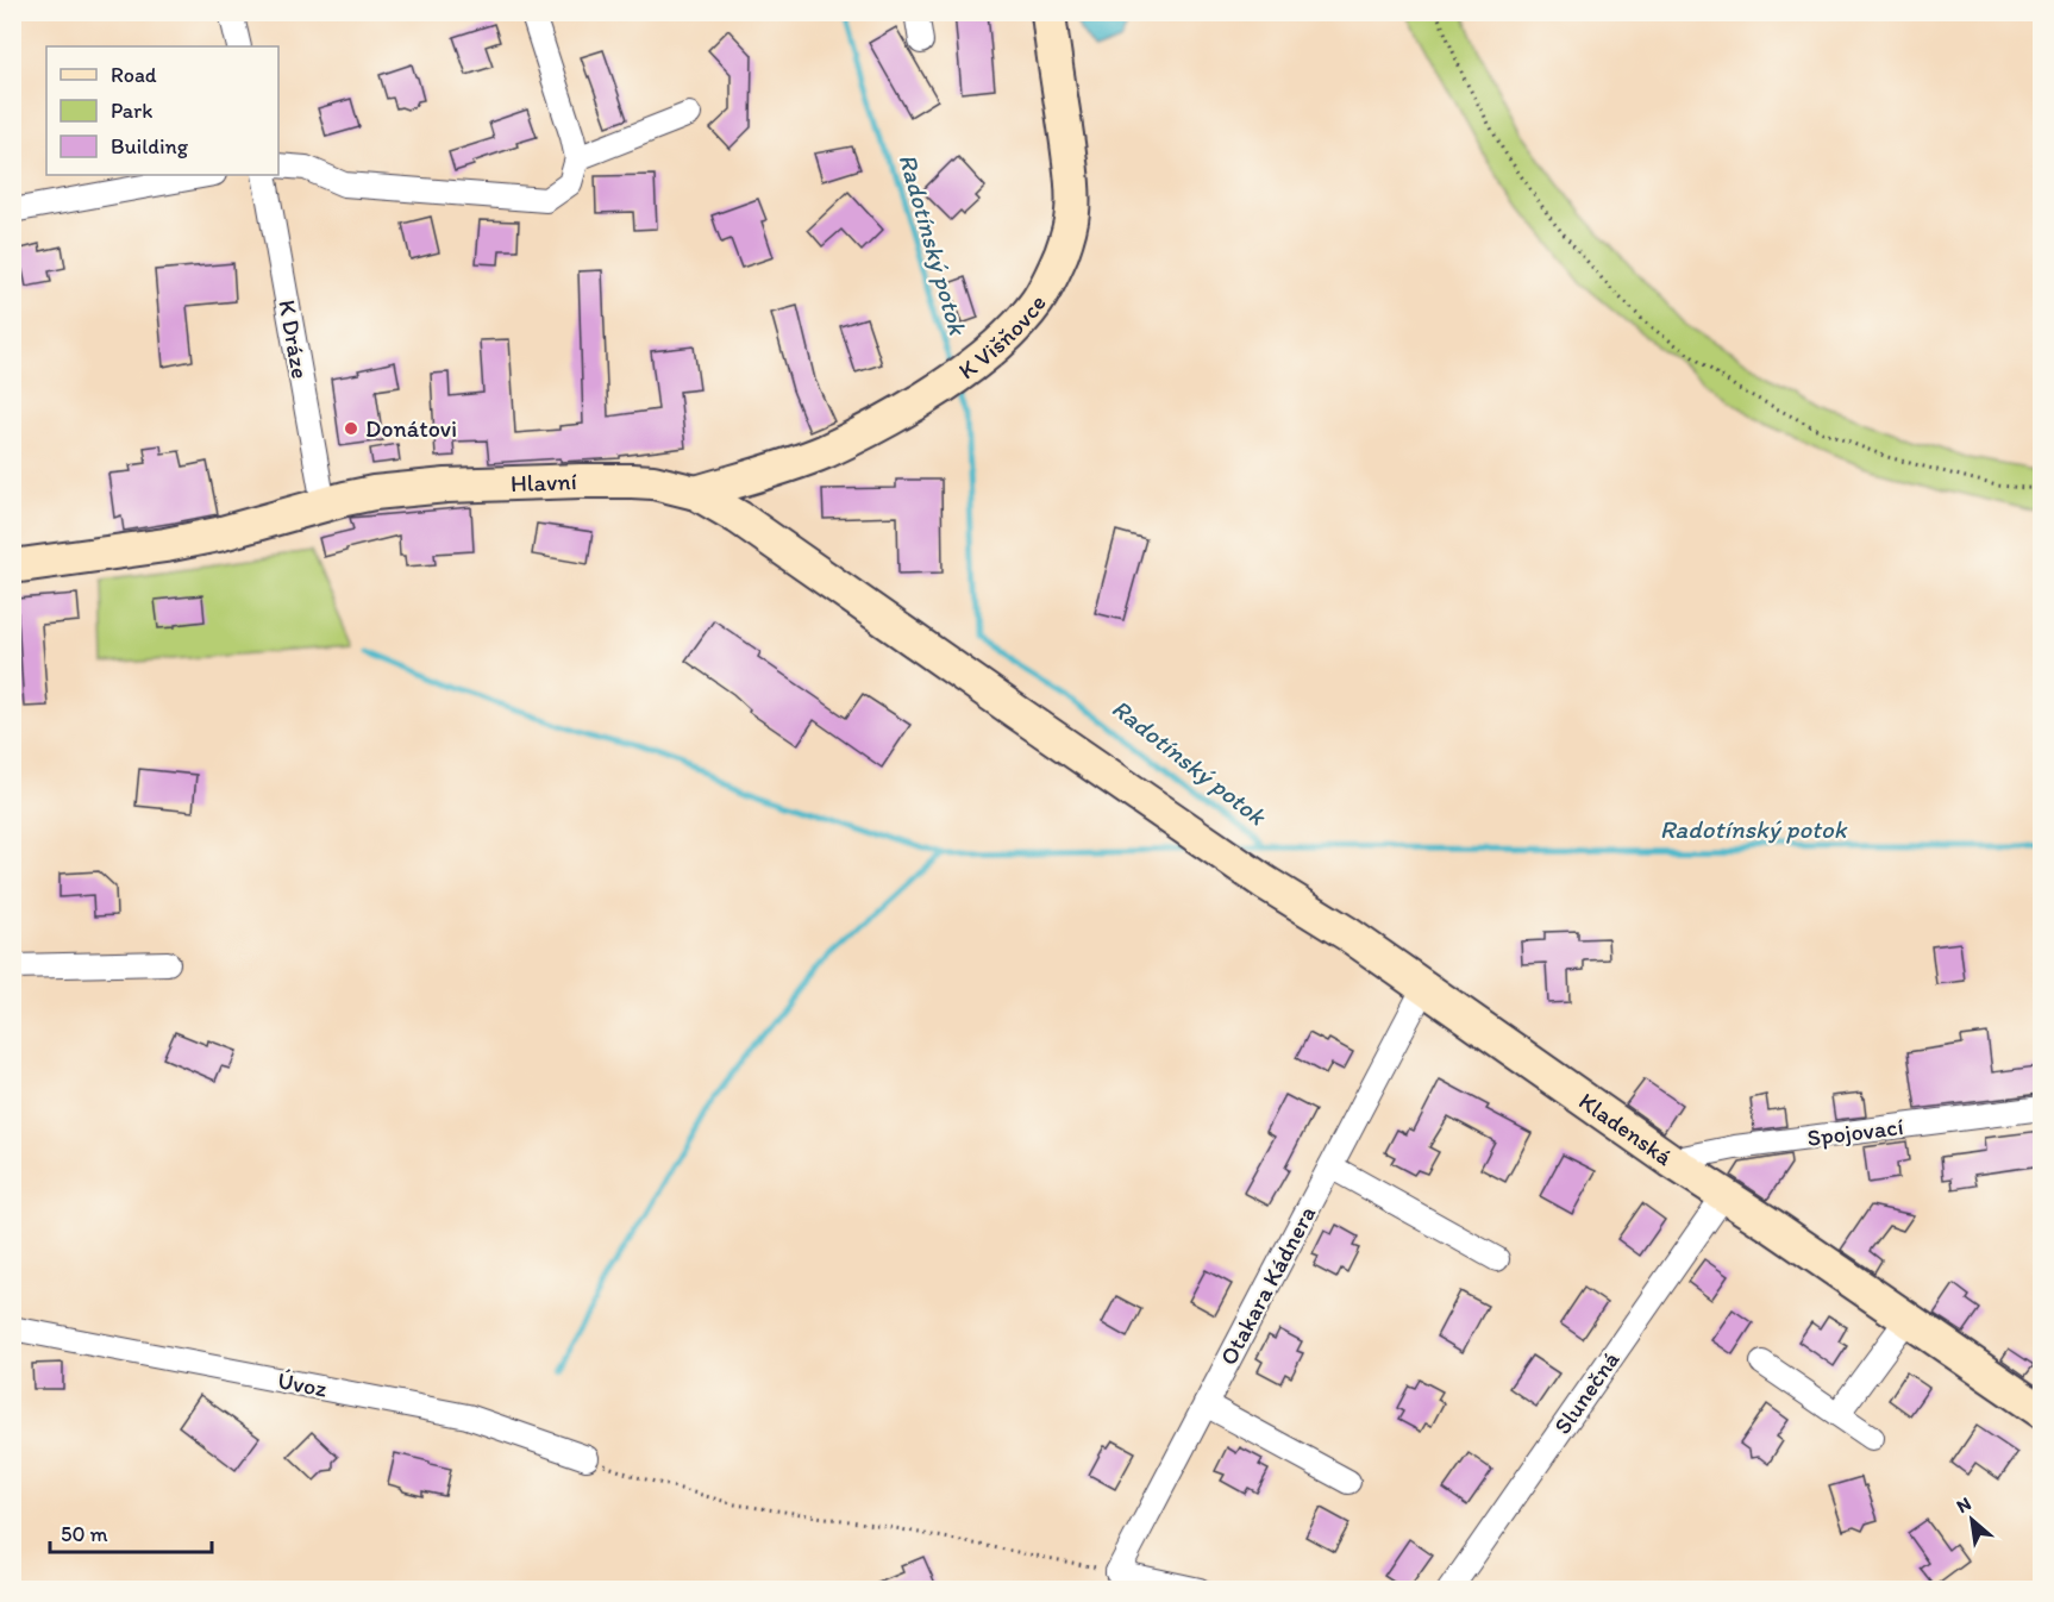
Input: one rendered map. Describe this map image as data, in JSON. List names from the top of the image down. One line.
{"streets":{"main road":["K Višňovce","Hlavní","Kladenská"],"street":["K Dráze","Spojovací","Otakara Kádnera","Úvoz","Slunečná"]},"crossings":[["K Višňovce","Hlavní"],["K Dráze","Hlavní"],["Hlavní","Kladenská"],["Kladenská","Spojovací"],["Kladenská","Otakara Kádnera"],["Kladenská","Slunečná"]],"water":["Radotínský potok"],"places":["Donátovi"],"legend":["Road","Park","Building"],"scale_bar":"50 m","north":"top left"}
